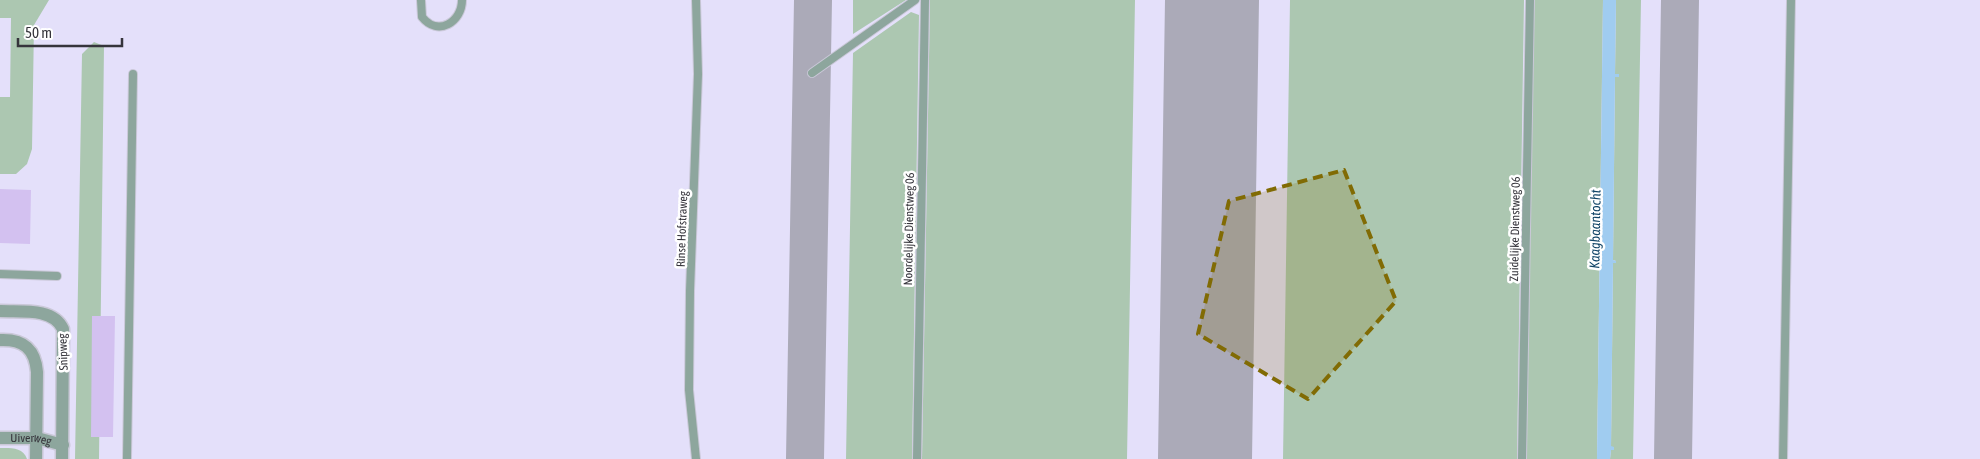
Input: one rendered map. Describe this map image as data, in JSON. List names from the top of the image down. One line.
{"streets":{"street":["Snipweg","Uiverweg"],"lane":["Rinse Hofstraweg","Noordelijke Dienstweg 06","Zuidelijke Dienstweg 06"]},"crossings":[["Snipweg","Uiverweg"]],"water":["Kaagbaantocht"],"scale_bar":"50 m"}
